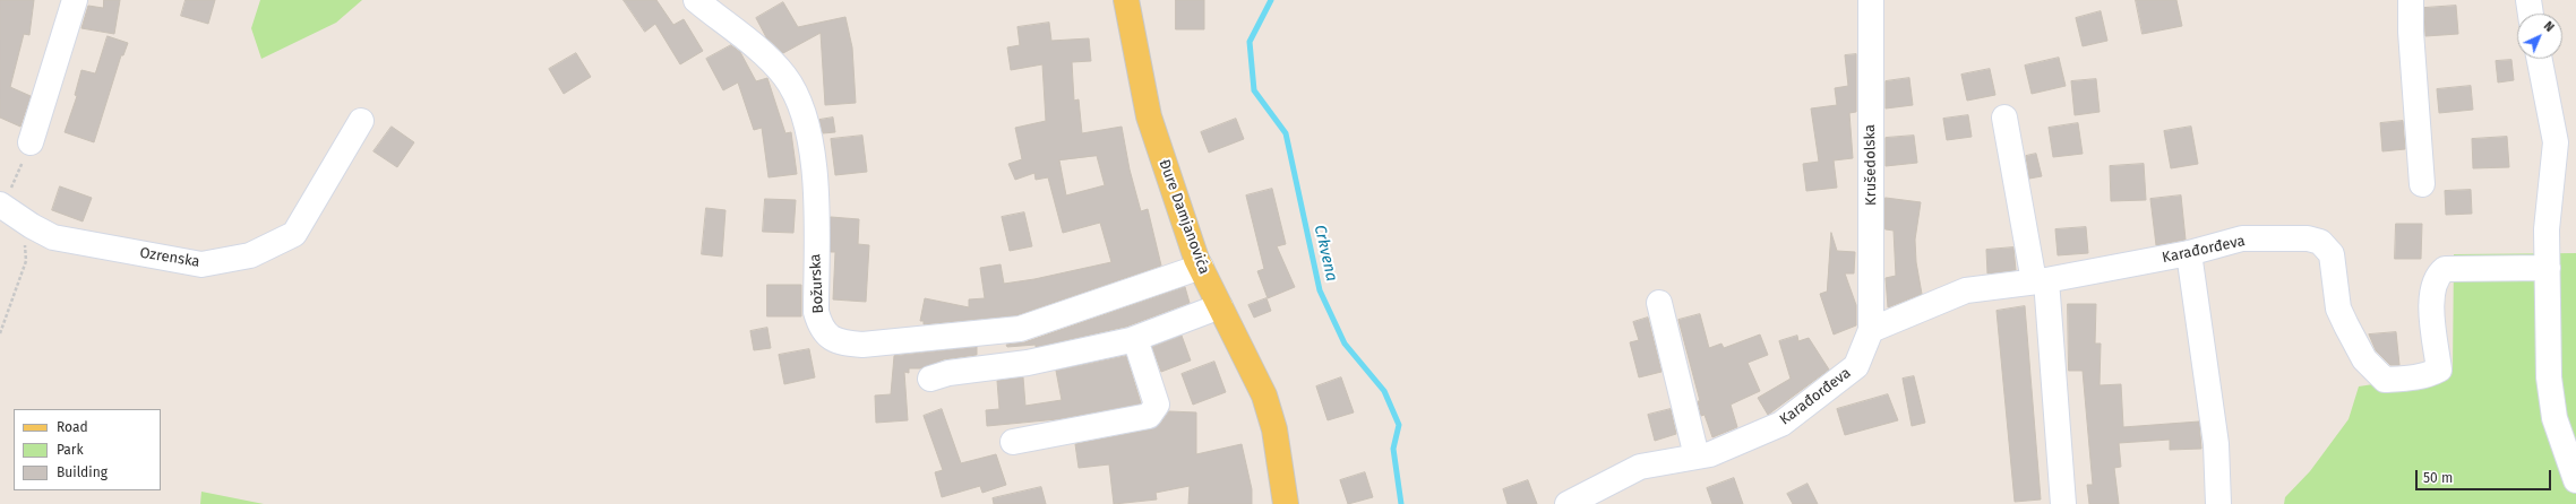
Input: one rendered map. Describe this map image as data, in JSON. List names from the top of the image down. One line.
{"streets":{"main road":["Đure Damjanovića"],"street":["Krušedolska","Karađorđeva","Ozrenska","Božurska"]},"crossings":[["Krušedolska","Karađorđeva"],["Đure Damjanovića","Božurska"]],"water":["Crkvena"],"legend":["Road","Park","Building"],"scale_bar":"50 m","north":"top right"}
